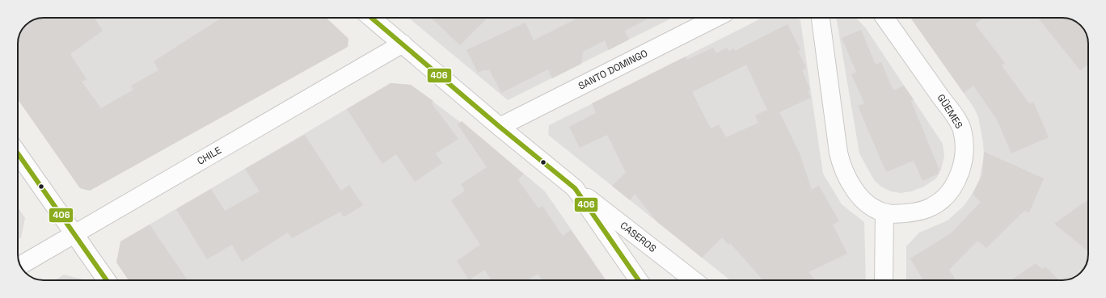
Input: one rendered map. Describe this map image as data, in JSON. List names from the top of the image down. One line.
{"streets":{"street":["SANTO DOMINGO","GÜEMES","CHILE","CASEROS"]},"crossings":[["SANTO DOMINGO","CASEROS"],["CHILE","CASEROS"]],"lines":["transit line 406"]}
